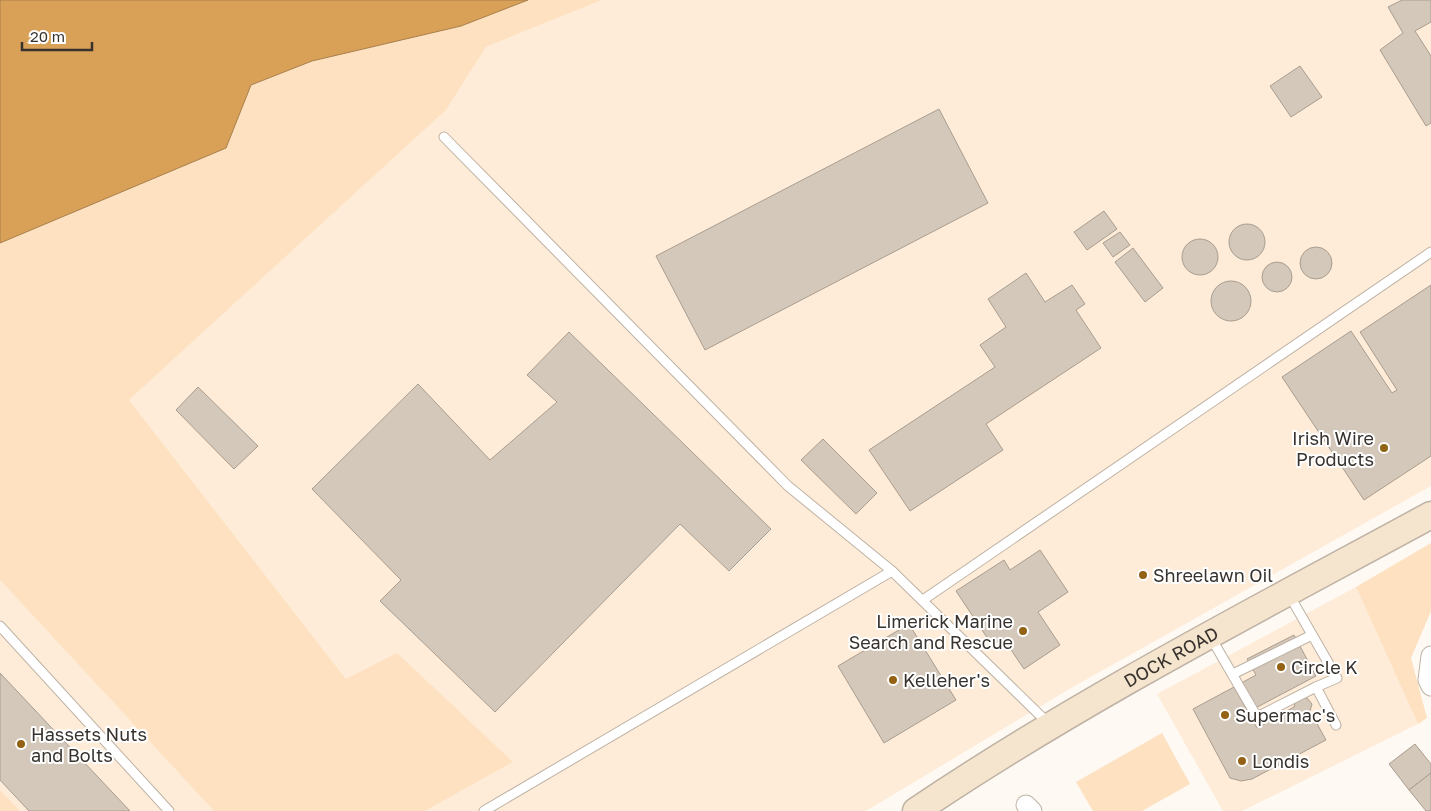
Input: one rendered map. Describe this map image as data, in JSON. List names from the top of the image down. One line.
{"streets":{"main road":["DOCK ROAD"]},"places":["Irish Wire Products","Shreelawn Oil","Limerick Marine Search and Rescue","Circle K","Kelleher's","Supermac's","Hassets Nuts and Bolts","Londis"],"scale_bar":"20 m"}
